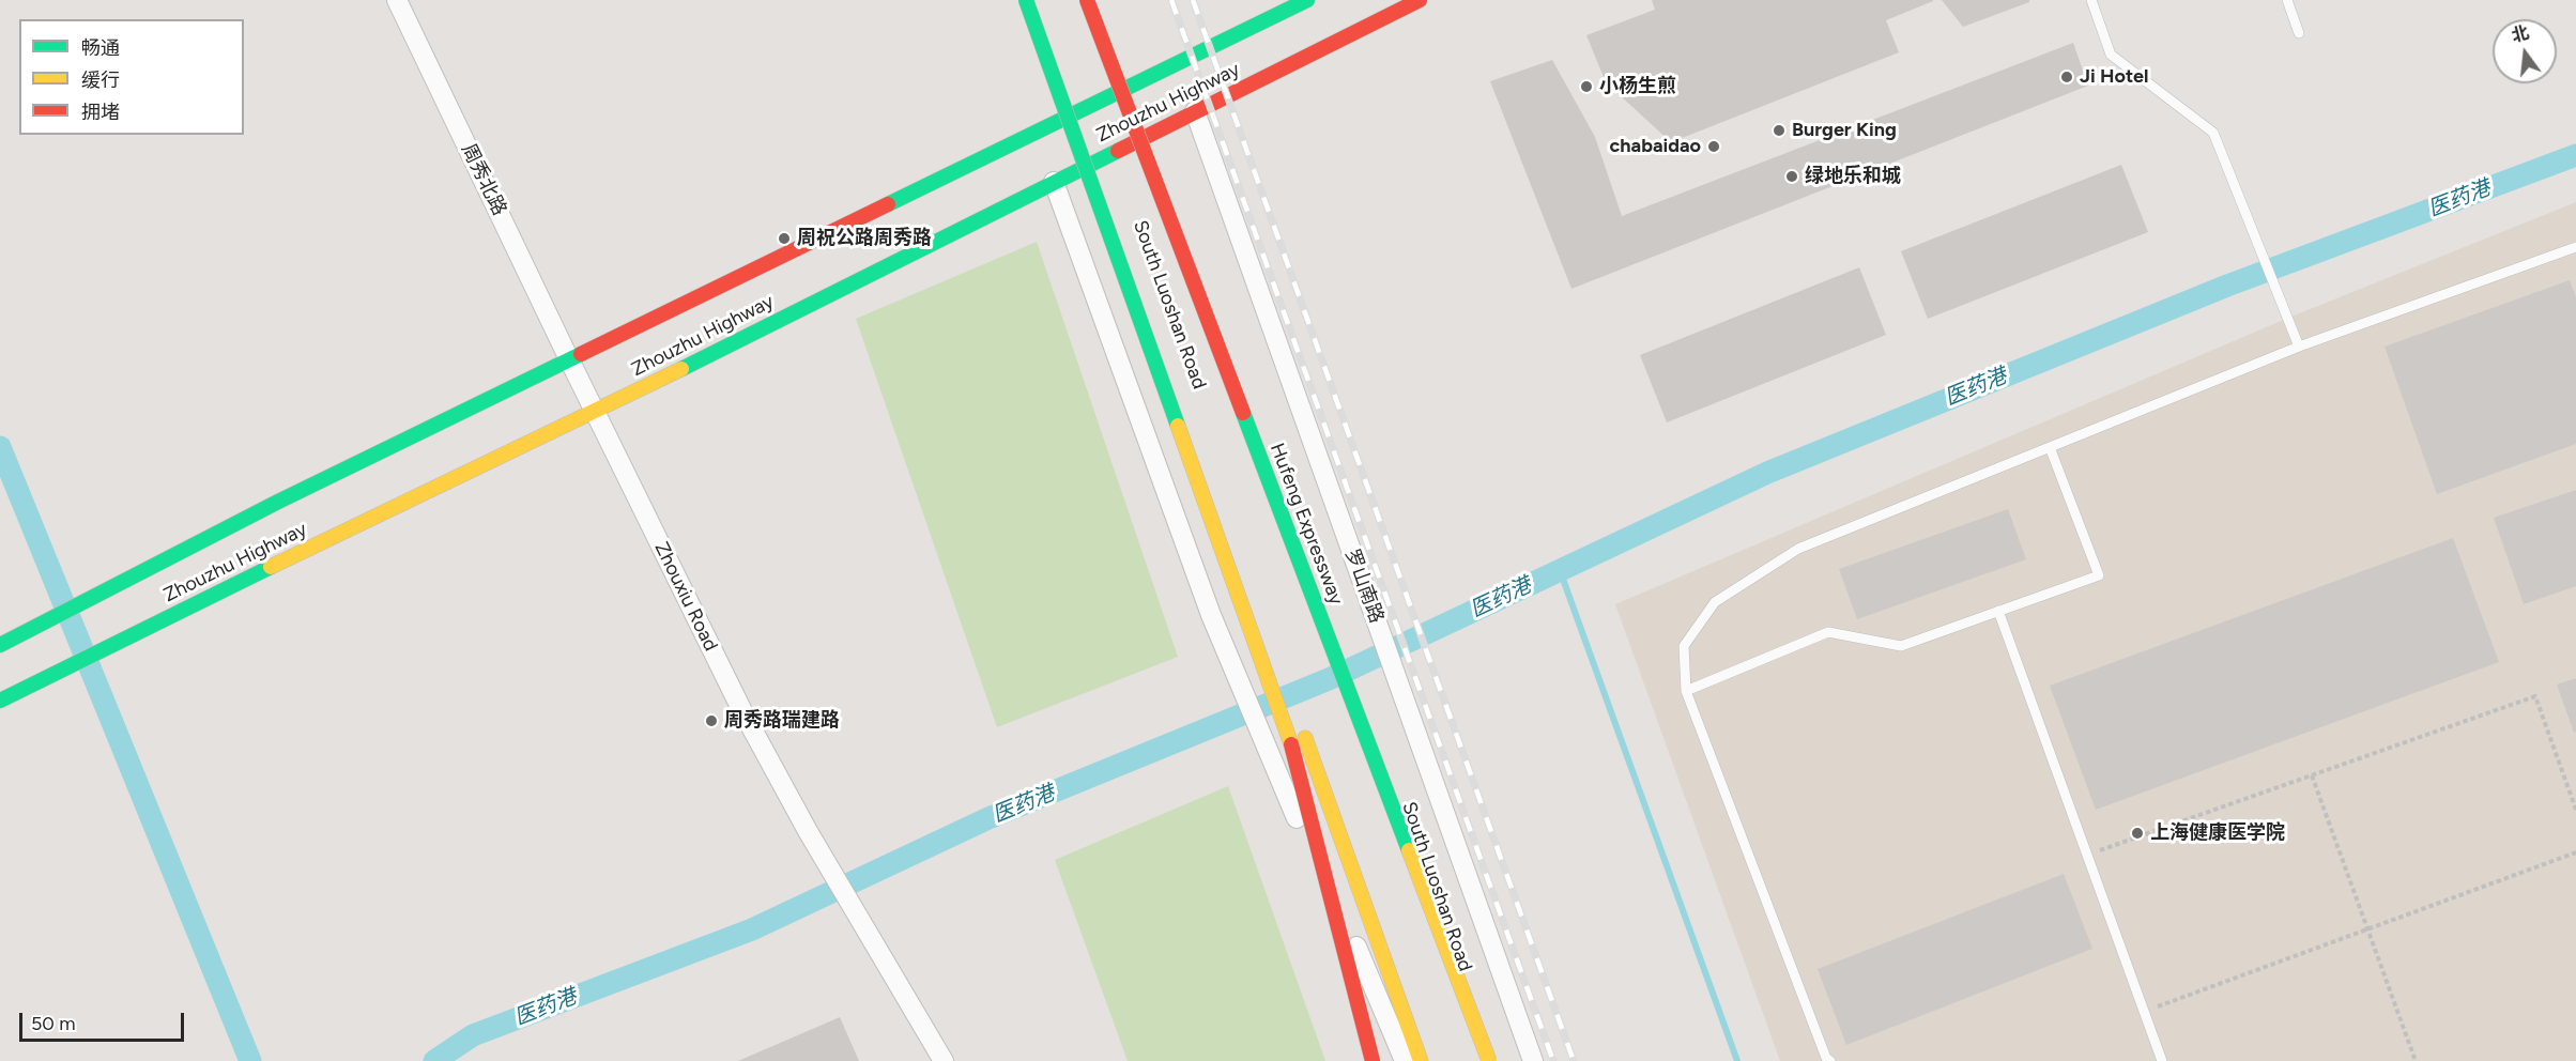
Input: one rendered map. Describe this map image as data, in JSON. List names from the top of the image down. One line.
{"streets":{"main road":["Zhouzhu Highway","South Luoshan Road","Hufeng Expressway"],"street":["周秀北路","罗山南路","Zhouxiu Road"]},"crossings":[["Zhouzhu Highway","周秀北路"],["Zhouzhu Highway","South Luoshan Road"],["Zhouzhu Highway","罗山南路"],["Zhouzhu Highway","Zhouxiu Road"],["周秀北路","Zhouxiu Road"]],"water":["医药港"],"places":["Ji Hotel","小杨生煎","Burger King","chabaidao","绿地乐和城","周祝公路周秀路","周秀路瑞建路","上海健康医学院"],"legend":["畅通","缓行","拥堵"],"scale_bar":"50 m","north":"top"}
